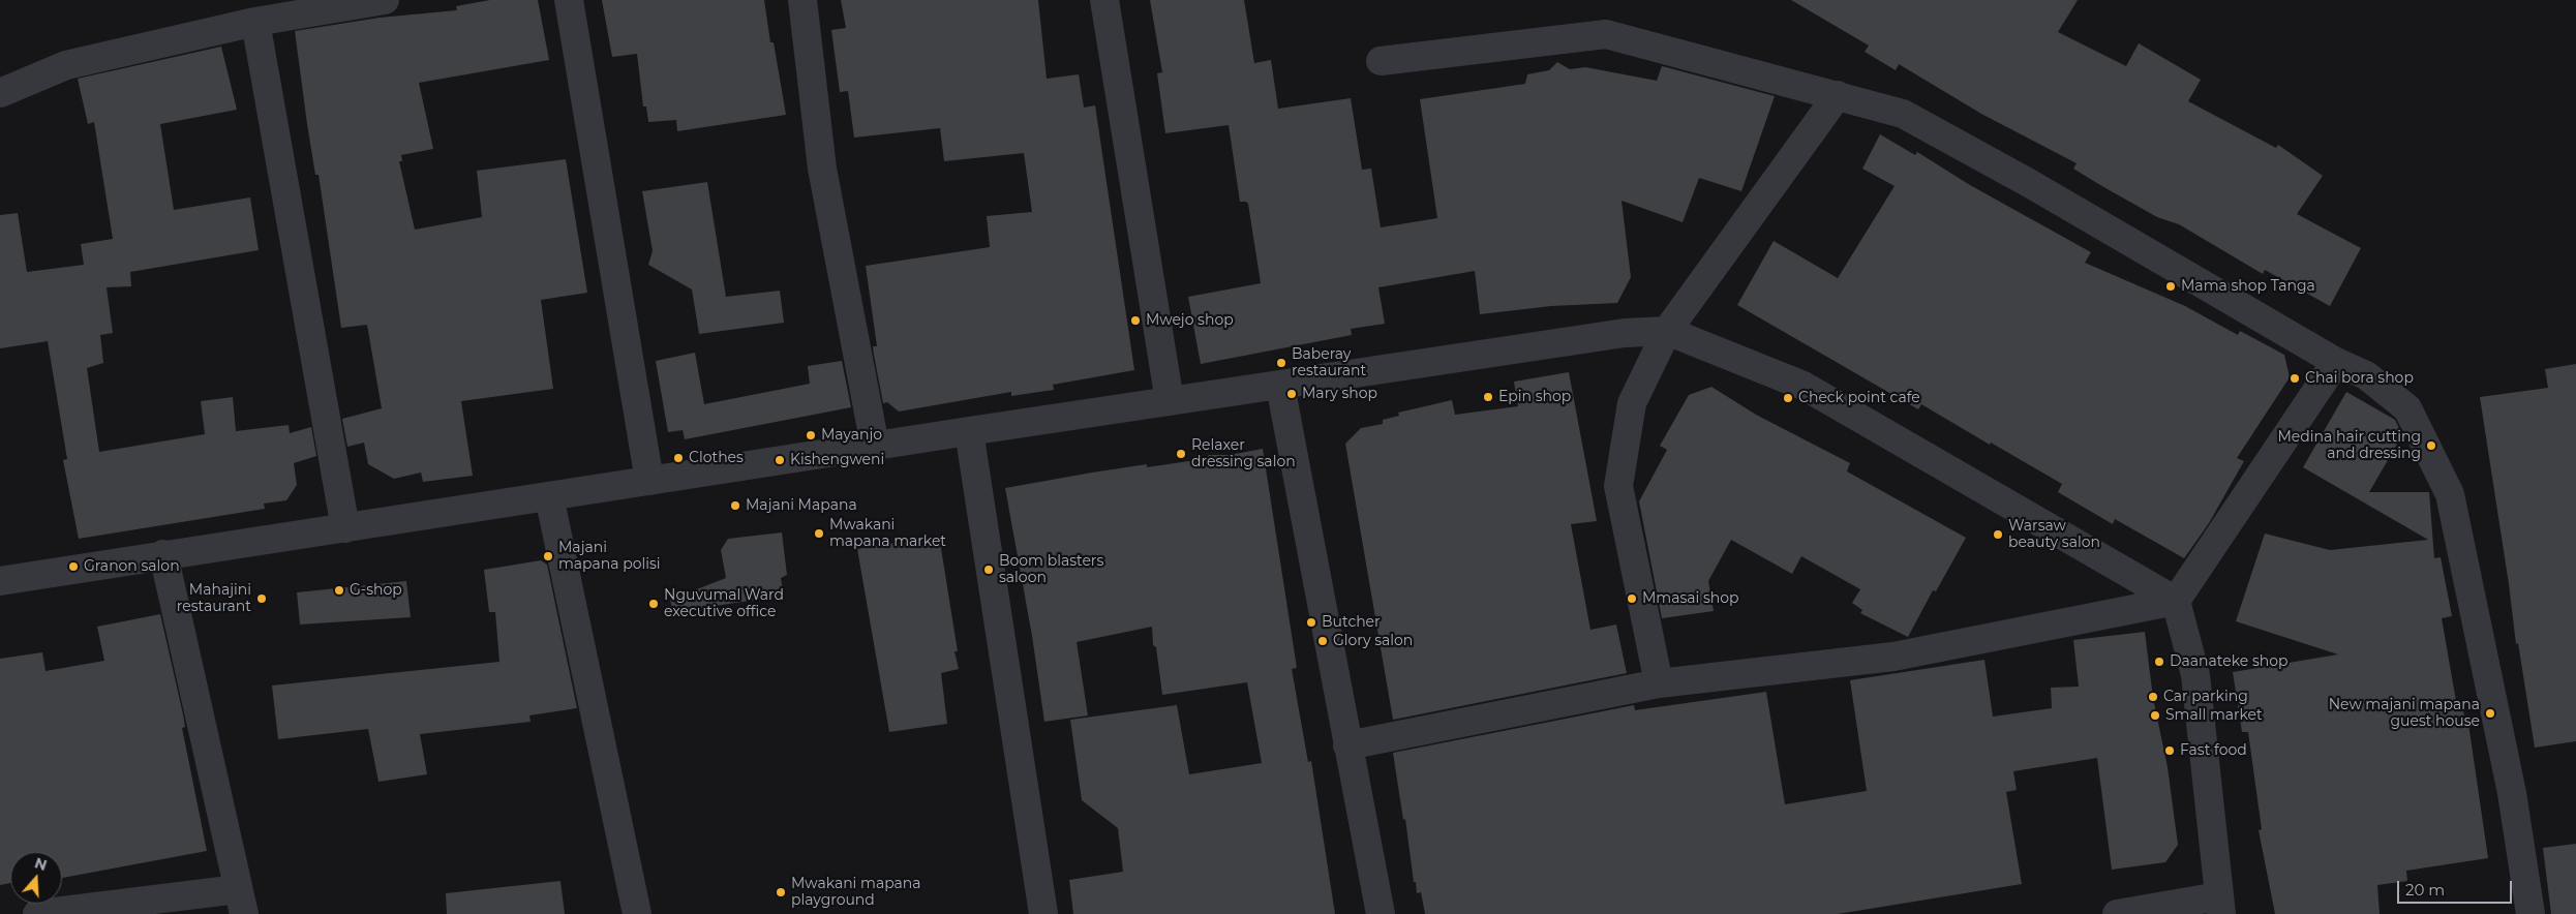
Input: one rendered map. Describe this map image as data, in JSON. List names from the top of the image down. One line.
{"places":["Mama shop Tanga","Mwejo shop","Baberay restaurant","Chai bora shop","Mary shop","Epin shop","Check point cafe","Mayanjo","Medina hair cutting and dressing","Relaxer dressing salon","Clothes","Kishengweni","Majani Mapana","Mwakani mapana market","Warsaw beauty salon","Majani mapana polisi","Granon salon","Boom blasters saloon","G-shop","Mahajini restaurant","Mmasai shop","Nguvumal Ward executive office","Butcher","Glory salon","Daanateke shop","Car parking","New majani mapana guest house","Small market","Fast food","Mwakani mapana playground"],"scale_bar":"20 m","north":"top"}
